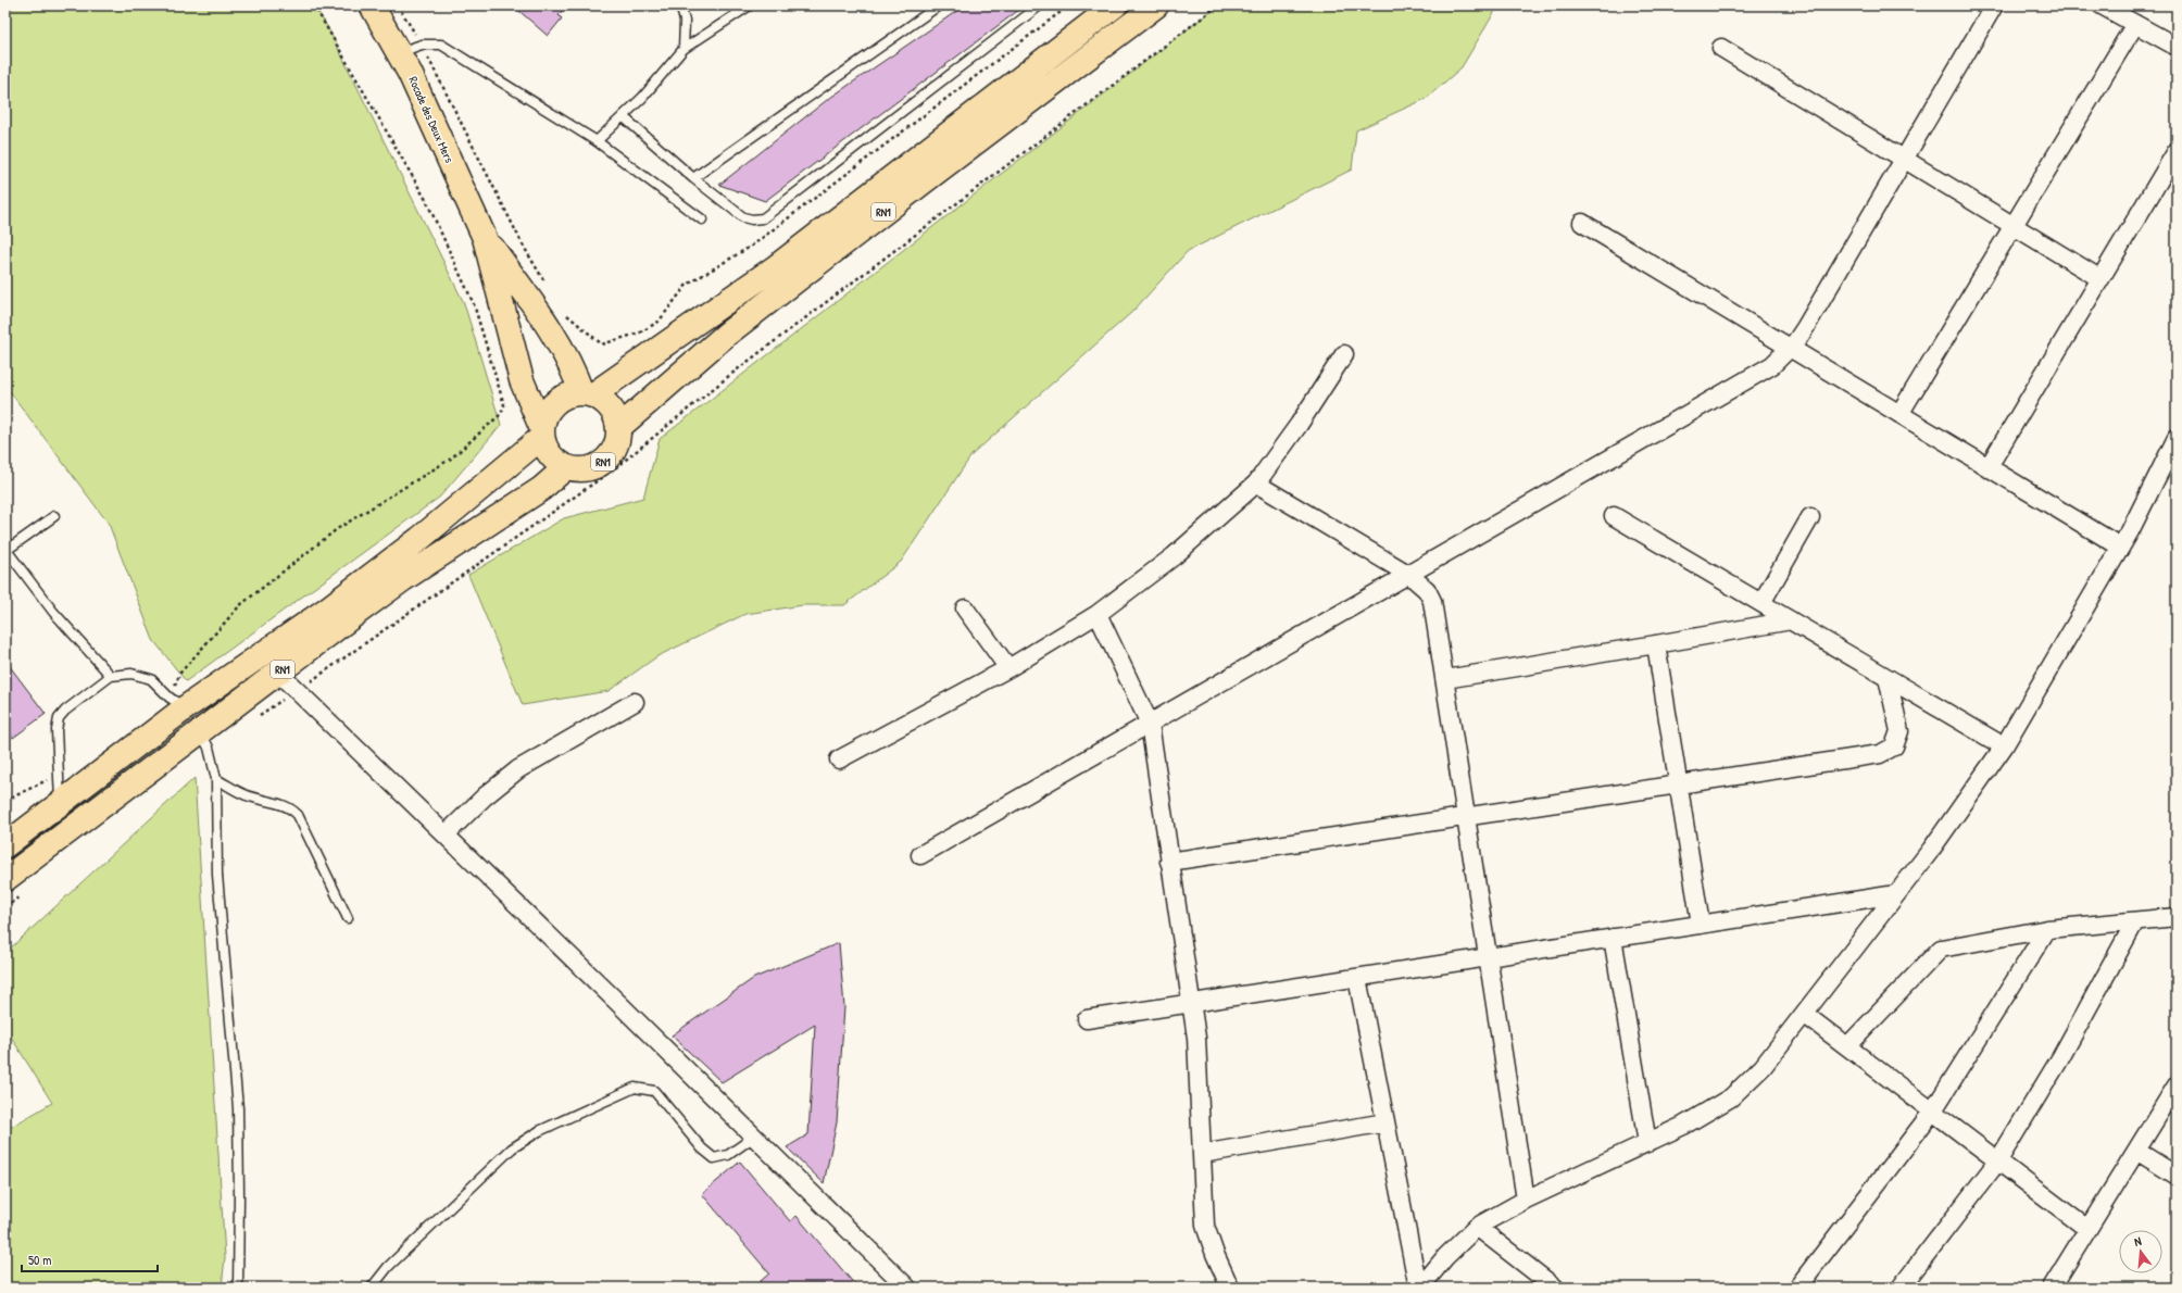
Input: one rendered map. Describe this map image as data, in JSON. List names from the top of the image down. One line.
{"streets":{"highway":["Rocade des Deux Mers","RN1"]},"crossings":[["Rocade des Deux Mers","RN1"]],"scale_bar":"50 m","north":"top"}
